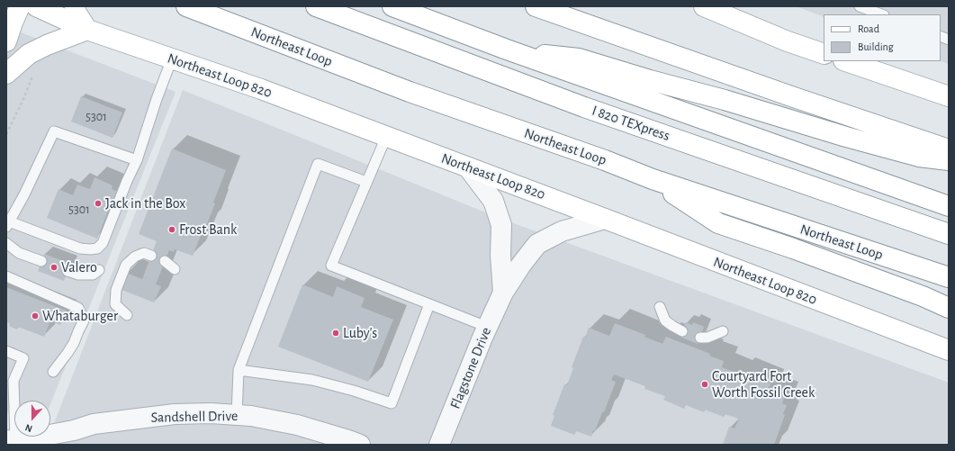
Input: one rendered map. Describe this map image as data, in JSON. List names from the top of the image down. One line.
{"streets":{"main road":["Northeast Loop","Northeast Loop 820","I 820 TEXpress"],"street":["Flagstone Drive","Sandshell Drive"]},"crossings":[["Northeast Loop 820","Flagstone Drive"]],"places":["Jack in the Box","Frost Bank","Valero","Whataburger","Luby's","Courtyard Fort Worth Fossil Creek"],"house_numbers":["5301","5301"],"legend":["Road","Building"],"north":"bottom"}
